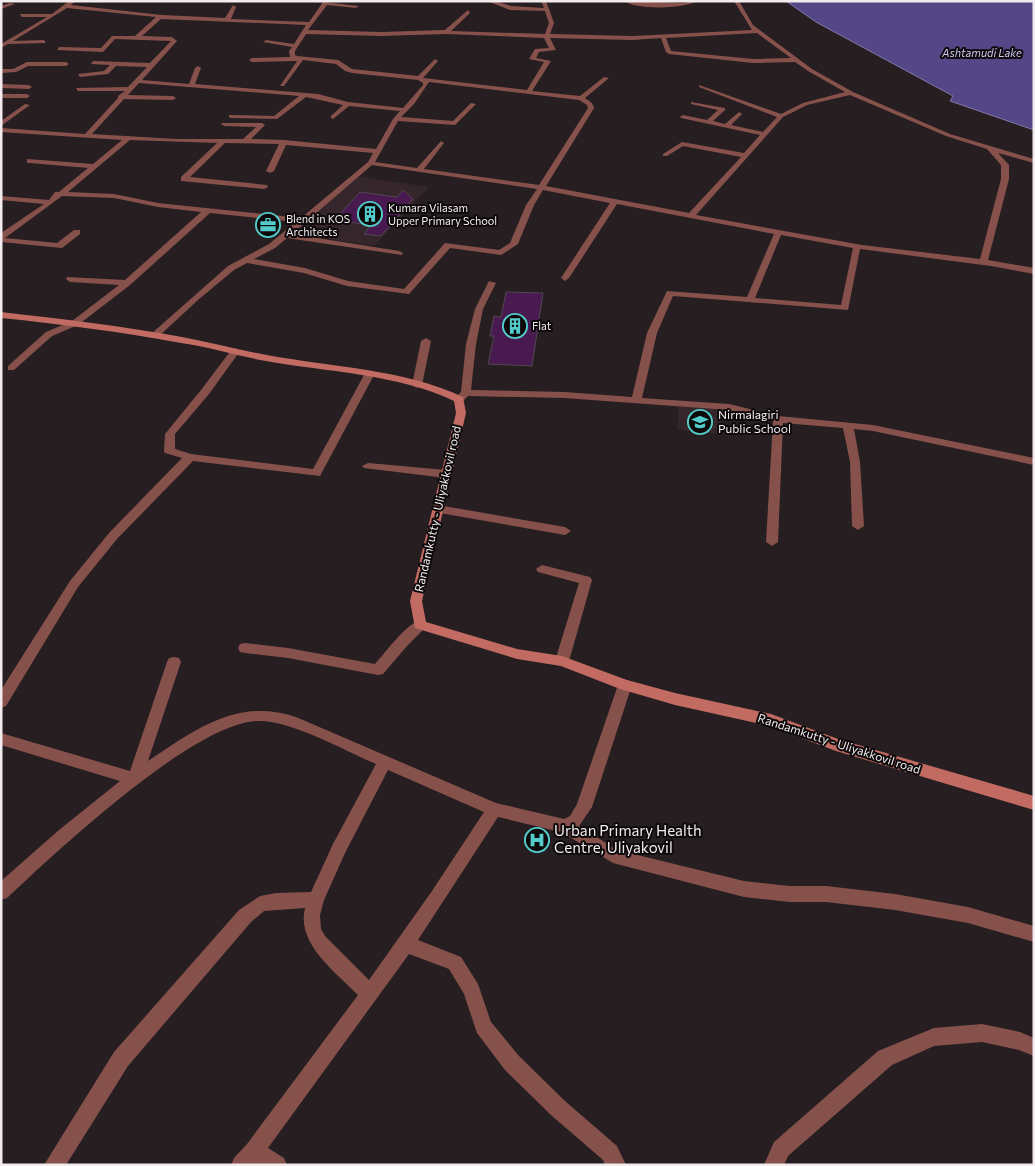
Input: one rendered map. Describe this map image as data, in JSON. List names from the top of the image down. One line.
{"streets":{"street":["Randamkutty - Uliyakkovil road"]},"water":["Ashtamudi Lake"],"places":{"building":["Kumara Vilasam Upper Primary School","Flat"],"office":["Blend in KOS Architects"],"school or university":["Nirmalagiri Public School"],"hospital":["Urban Primary Health Centre, Uliyakovil"]}}
